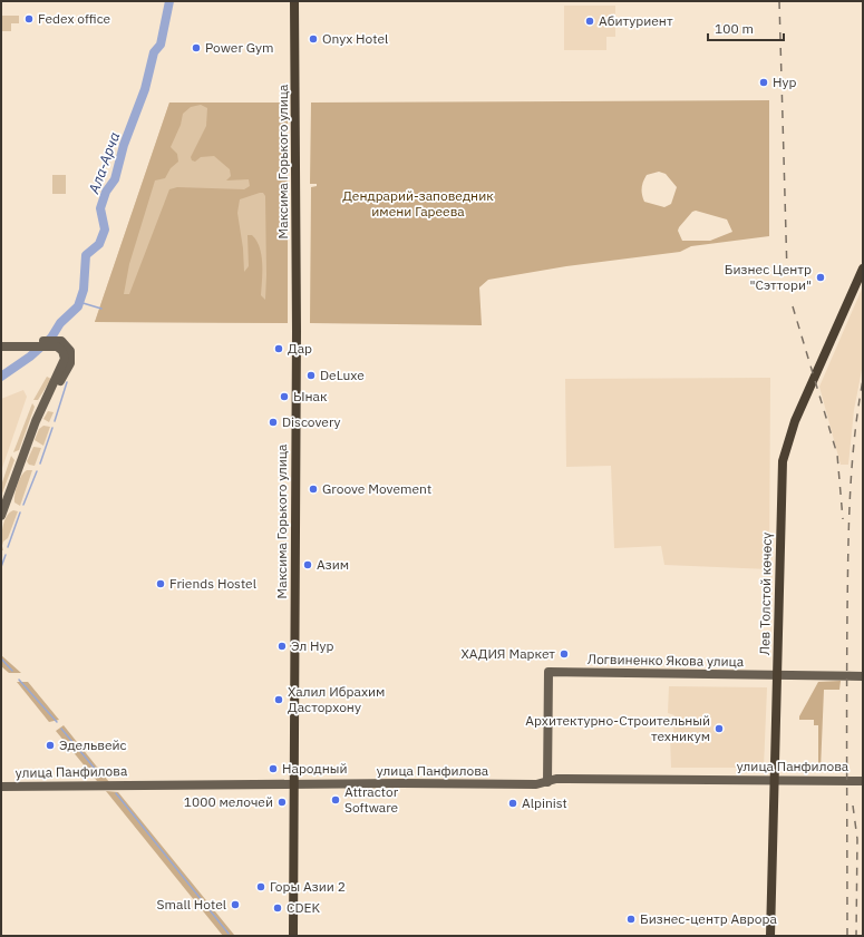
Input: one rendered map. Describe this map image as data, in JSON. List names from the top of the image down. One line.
{"streets":{"main road":["Максима Горького улица","Лев Толстой көчөсү"],"street":["Логвиненко Якова улица","улица Панфилова"]},"crossings":[["Максима Горького улица","улица Панфилова"],["Лев Толстой көчөсү","Логвиненко Якова улица"],["Лев Толстой көчөсү","улица Панфилова"],["Логвиненко Якова улица","улица Панфилова"]],"water":["Ала-Арча"],"parks":["Дендрарий-заповедник имени Гареева"],"places":["Fedex office","Абитуриент","Onyx Hotel","Power Gym","Нур","Бизнес Центр \"Сэттори\"","Дар","DeLuxe","Ынак","Discovery","Groove Movement","Азим","Friends Hostel","Эл Нур","ХАДИЯ Маркет","Халил Ибрахим Дасторхону","Архитектурно-Строительный техникум","Эдельвейс","Народный","Attractor Software","1000 мелочей","Alpinist","Горы Азии 2","Small Hotel","CDEK","Бизнес-центр Аврора"],"scale_bar":"100 m"}
